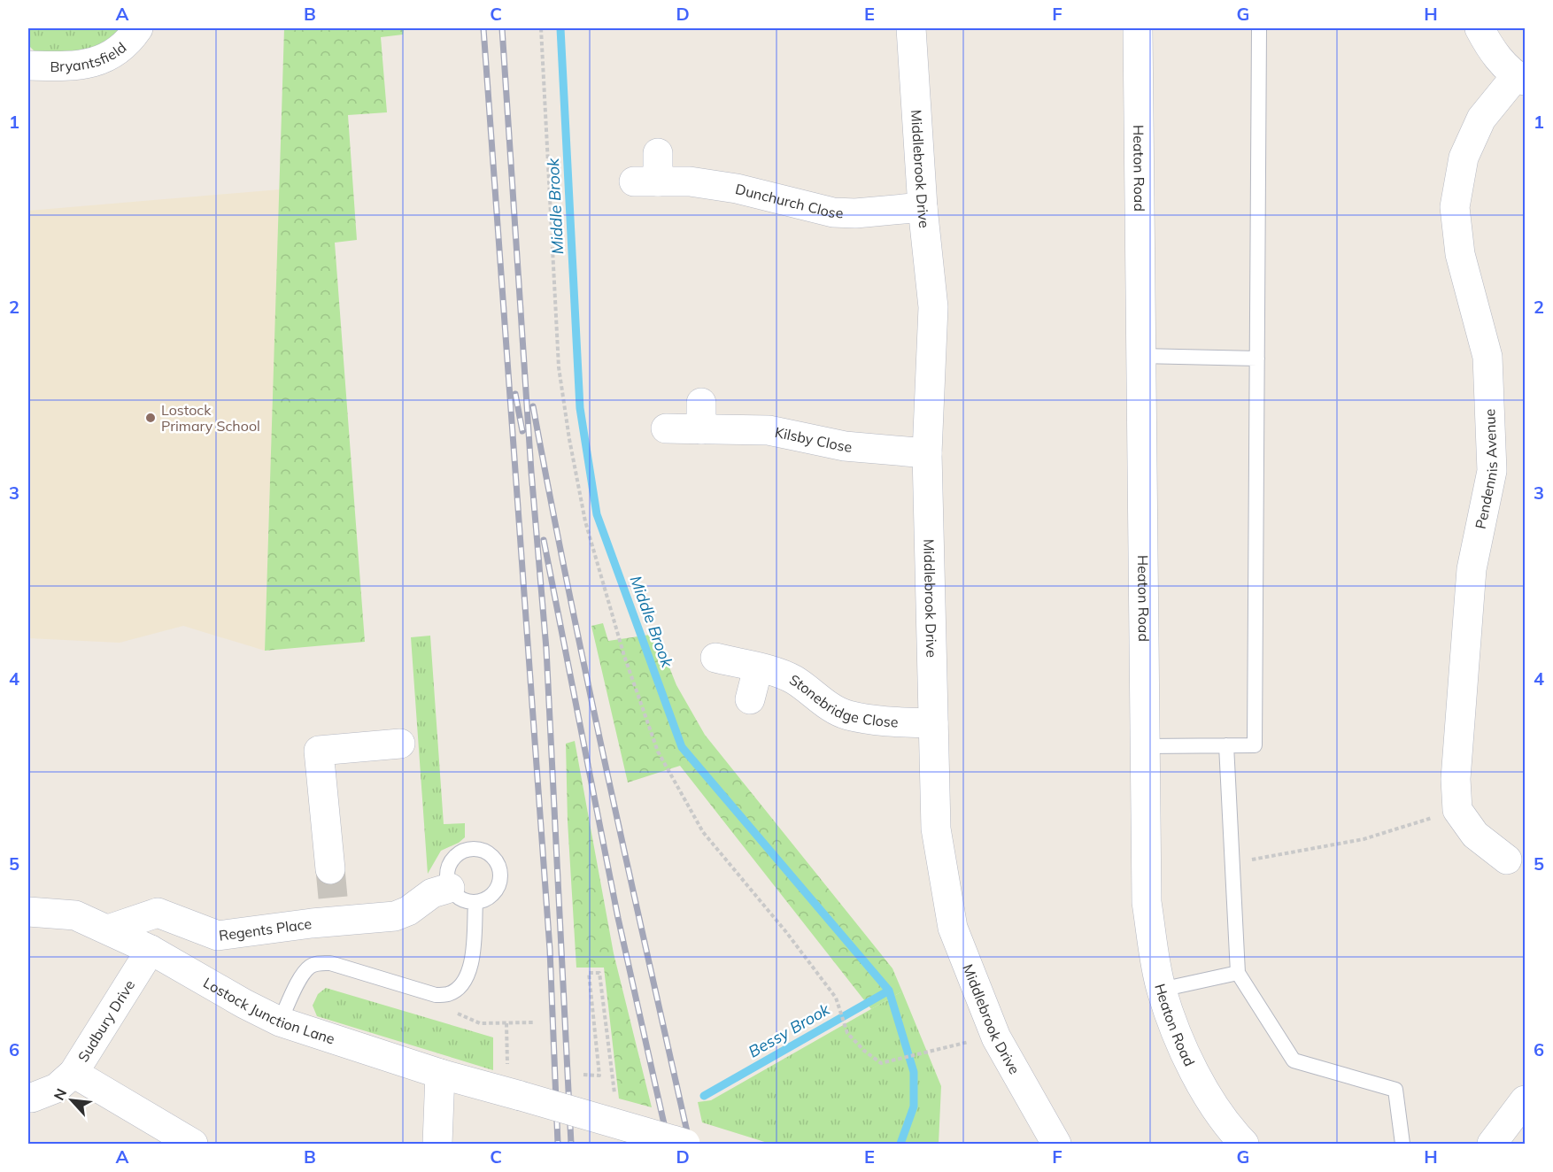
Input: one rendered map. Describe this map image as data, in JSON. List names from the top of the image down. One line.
{"streets":{"street":["Bryantsfield","Heaton Road","Middlebrook Drive","Dunchurch Close","Kilsby Close","Pendennis Avenue","Stonebridge Close","Regents Place","Lostock Junction Lane","Sudbury Drive"]},"crossings":[["Middlebrook Drive","Dunchurch Close"],["Middlebrook Drive","Kilsby Close"],["Middlebrook Drive","Stonebridge Close"],["Regents Place","Lostock Junction Lane"],["Lostock Junction Lane","Sudbury Drive"]],"water":["Middle Brook","Bessy Brook"],"places":["Lostock Primary School"],"north":"top left","grid":{"columns":["A","B","C","D","E","F","G","H"],"rows":["1","2","3","4","5","6"]}}
